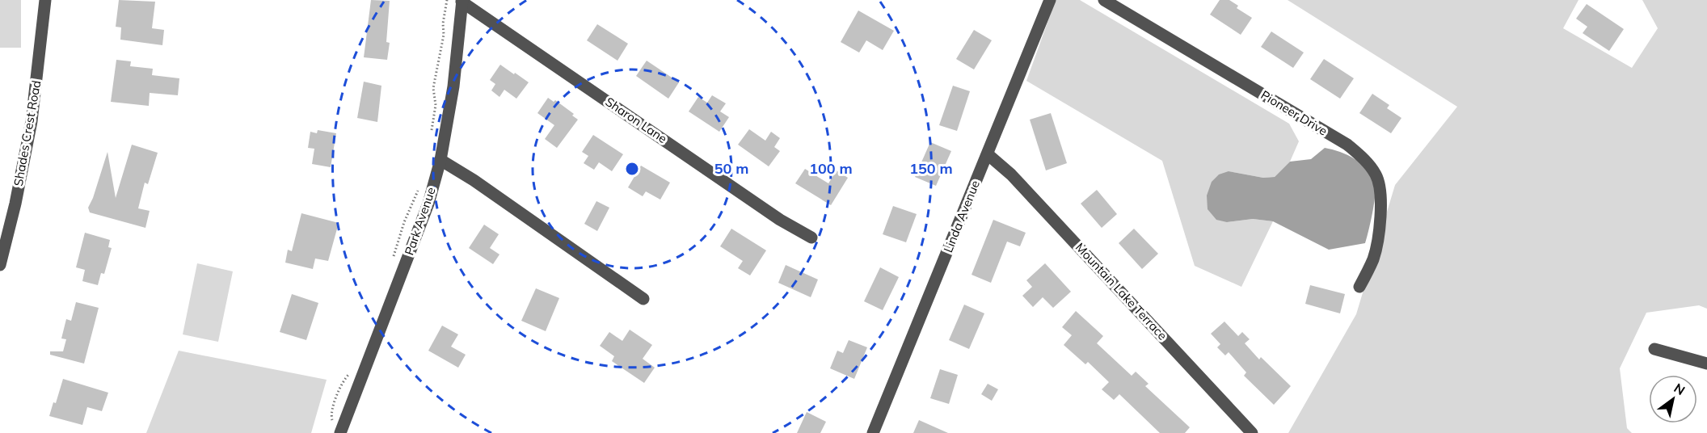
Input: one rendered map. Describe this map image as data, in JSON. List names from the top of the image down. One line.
{"streets":{"street":["Pioneer Drive","Sharon Lane","Shades Crest Road","Linda Avenue","Park Avenue","Mountain Lake Terrace"]},"crossings":[["Sharon Lane","Park Avenue"],["Linda Avenue","Mountain Lake Terrace"]],"north":"top right","rings":["50 m","100 m","150 m"]}
